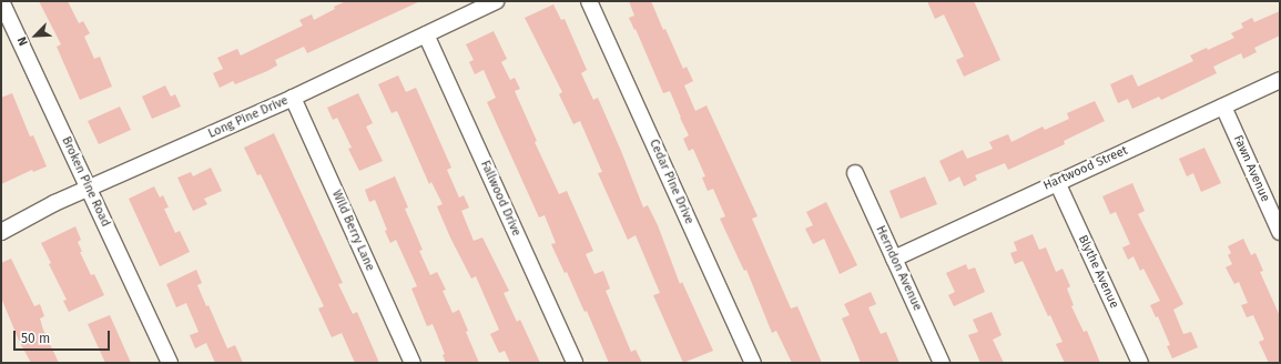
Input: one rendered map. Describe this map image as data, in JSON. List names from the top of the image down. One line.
{"streets":{"street":["Long Pine Drive","Hartwood Street","Fawn Avenue","Broken Pine Road","Cedar Pine Drive","Fallwood Drive","Wild Berry Lane","Herndon Avenue","Blythe Avenue"]},"crossings":[["Long Pine Drive","Broken Pine Road"],["Long Pine Drive","Fallwood Drive"],["Long Pine Drive","Wild Berry Lane"],["Hartwood Street","Fawn Avenue"],["Hartwood Street","Herndon Avenue"],["Hartwood Street","Blythe Avenue"]],"scale_bar":"50 m","north":"bottom left"}
